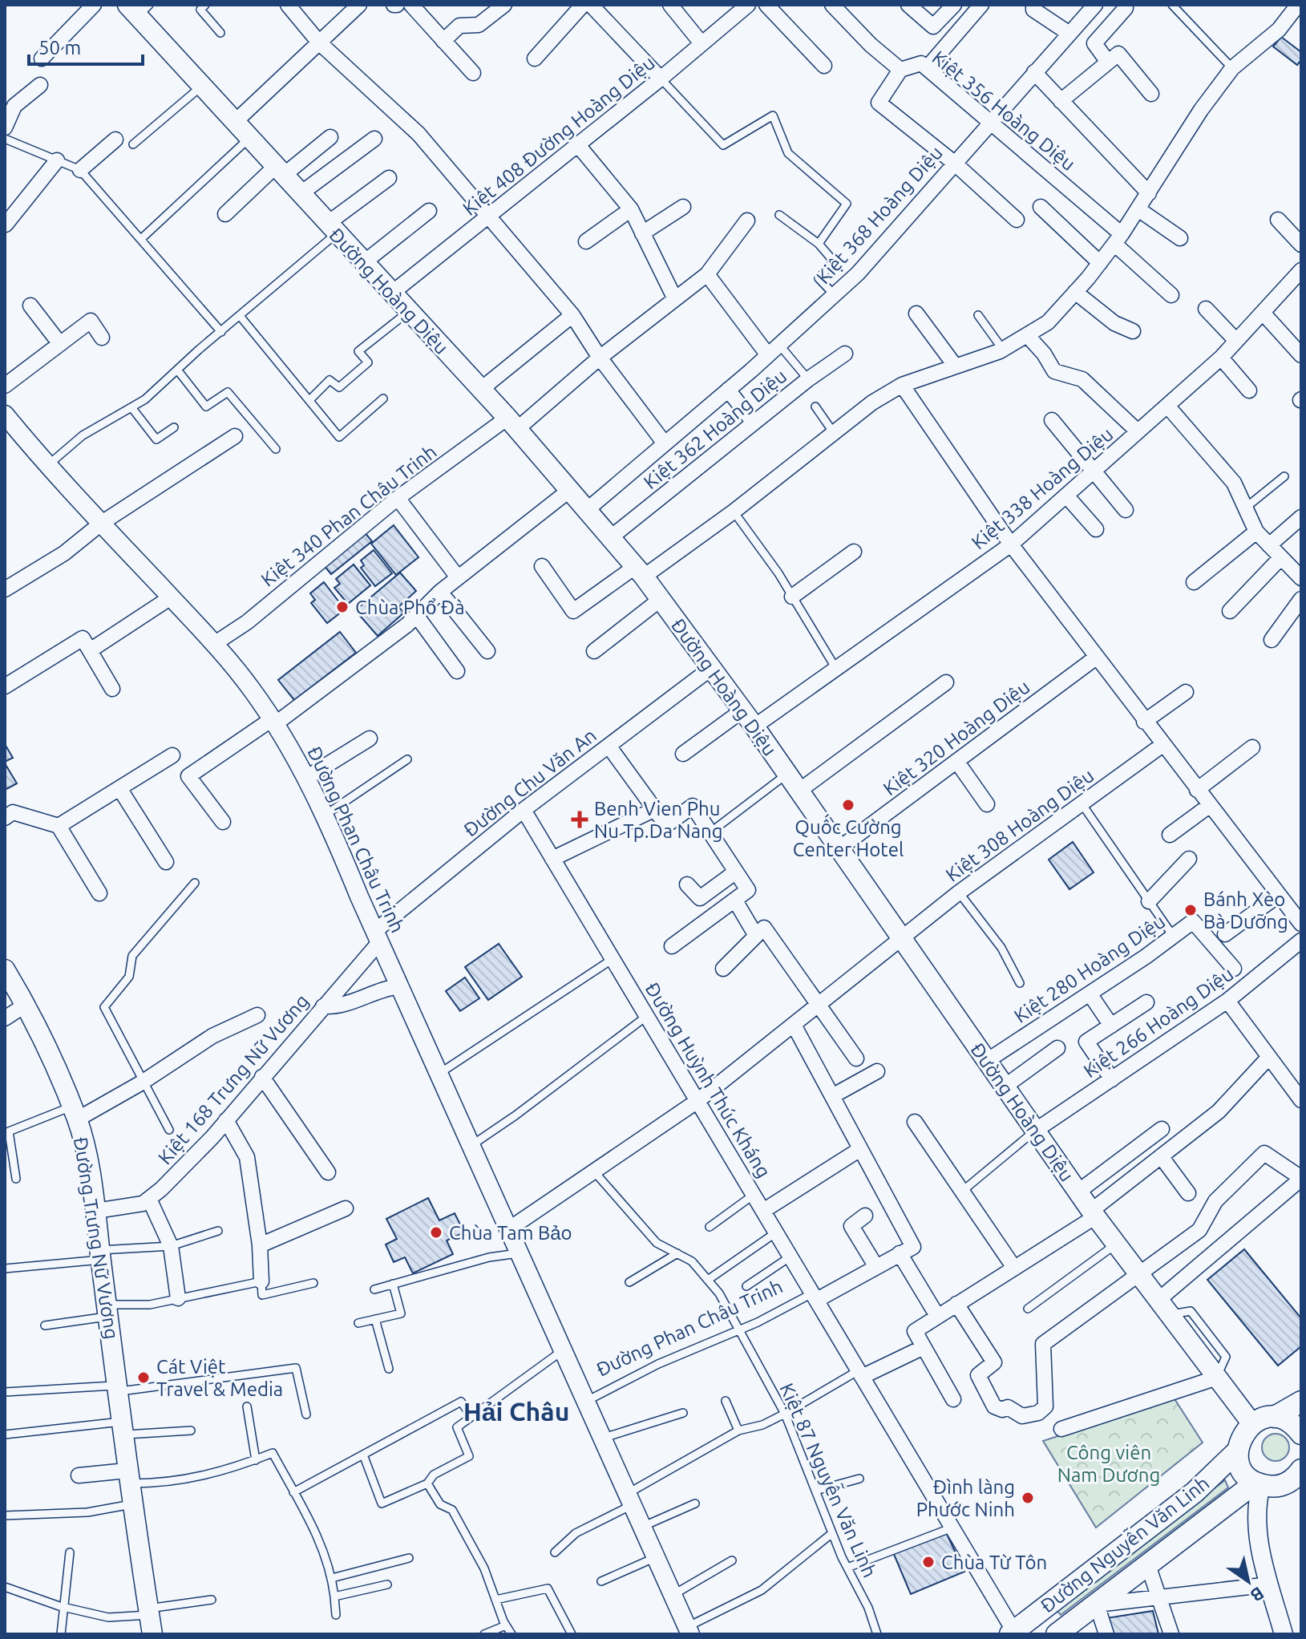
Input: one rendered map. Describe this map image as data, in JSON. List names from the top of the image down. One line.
{"streets":{"main road":["Đường Hoàng Diệu","Đường Trưng Nữ Vương","Đường Nguyễn Văn Linh"],"street":["Kiệt 356 Hoàng Diệu","Kiệt 408 Đường Hoàng Diệu","Kiệt 368 Hoàng Diệu","Kiệt 362 Hoàng Diệu","Kiệt 338 Hoàng Diệu","Kiệt 340 Phan Châu Trinh","Kiệt 320 Hoàng Diệu","Đường Chu Văn An","Kiệt 308 Hoàng Diệu","Đường Phan Châu Trinh","Kiệt 280 Hoàng Diệu","Kiệt 266 Hoàng Diệu","Kiệt 168 Trưng Nữ Vương","Đường Huỳnh Thúc Kháng"],"lane":["Kiệt 87 Nguyễn Văn Linh"]},"crossings":[["Kiệt 356 Hoàng Diệu","Kiệt 368 Hoàng Diệu"],["Kiệt 408 Đường Hoàng Diệu","Đường Hoàng Diệu"],["Kiệt 368 Hoàng Diệu","Đường Hoàng Diệu"],["Đường Hoàng Diệu","Kiệt 362 Hoàng Diệu"],["Đường Hoàng Diệu","Kiệt 338 Hoàng Diệu"],["Đường Hoàng Diệu","Kiệt 340 Phan Châu Trinh"],["Đường Hoàng Diệu","Kiệt 320 Hoàng Diệu"],["Đường Hoàng Diệu","Đường Chu Văn An"],["Đường Hoàng Diệu","Kiệt 308 Hoàng Diệu"],["Đường Hoàng Diệu","Kiệt 280 Hoàng Diệu"],["Đường Hoàng Diệu","Kiệt 266 Hoàng Diệu"],["Đường Hoàng Diệu","Đường Nguyễn Văn Linh"],["Kiệt 340 Phan Châu Trinh","Đường Phan Châu Trinh"],["Đường Chu Văn An","Đường Phan Châu Trinh"],["Đường Chu Văn An","Kiệt 168 Trưng Nữ Vương"],["Đường Chu Văn An","Đường Huỳnh Thúc Kháng"],["Kiệt 308 Hoàng Diệu","Đường Phan Châu Trinh"],["Kiệt 308 Hoàng Diệu","Đường Huỳnh Thúc Kháng"],["Kiệt 308 Hoàng Diệu","Kiệt 87 Nguyễn Văn Linh"],["Đường Phan Châu Trinh","Kiệt 168 Trưng Nữ Vương"],["Đường Phan Châu Trinh","Đường Huỳnh Thúc Kháng"],["Đường Phan Châu Trinh","Kiệt 87 Nguyễn Văn Linh"],["Kiệt 168 Trưng Nữ Vương","Đường Trưng Nữ Vương"],["Đường Huỳnh Thúc Kháng","Đường Nguyễn Văn Linh"]],"districts":["Hải Châu"],"parks":["Công viên Nam Dương"],"places":{"other":["Chùa Phổ Đà","Quốc Cường Center Hotel","Bánh Xèo Bà Dưỡng","Chùa Tam Bảo","Cát Việt Travel & Media","Đình làng Phước Ninh","Chùa Từ Tôn"],"health":["Benh Vien Phu Nu Tp.Da Nang"]},"scale_bar":"50 m","north":"bottom right"}
